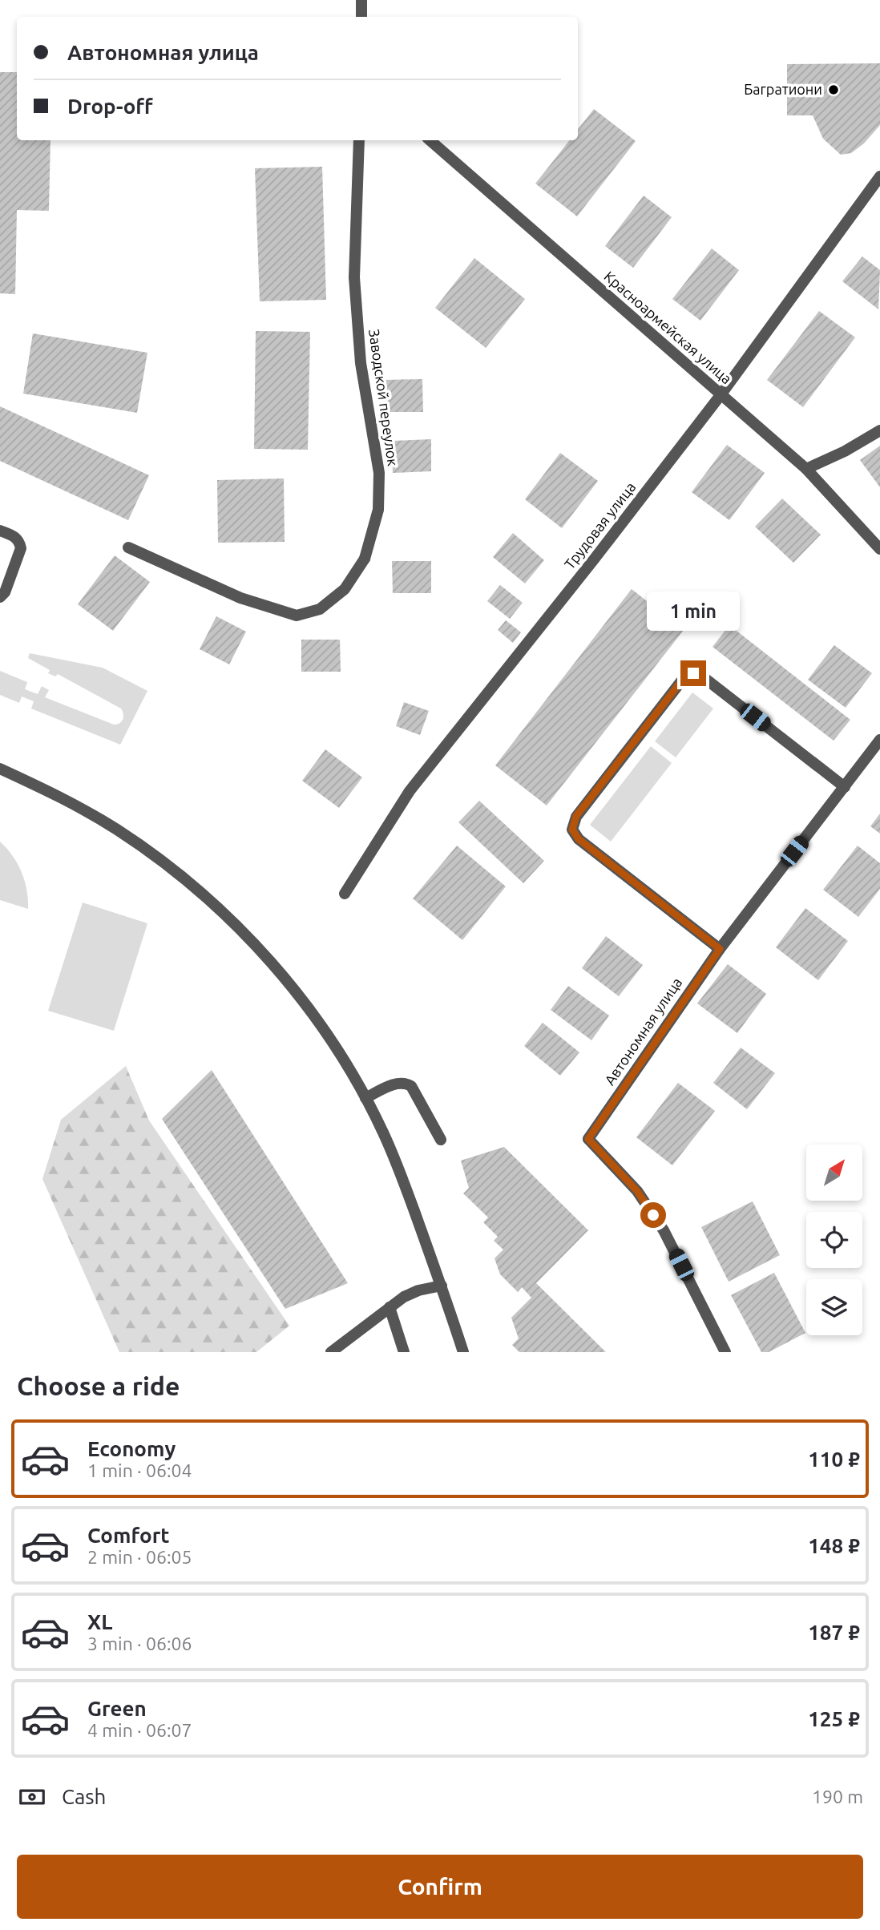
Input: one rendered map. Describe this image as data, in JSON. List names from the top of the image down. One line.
{"streets":{"street":["Красноармейская улица","Заводской переулок","Трудовая улица","Автономная улица"]},"crossings":[["Красноармейская улица","Трудовая улица"]],"places":["Багратиони"],"north":"top right","page":{"banner":["Автономная улица","Drop-off"],"bubble":"1 min","heading":"Choose a ride","list":[{"name":"Economy","note":"1 min · 06:04","value":"110 ₽"},{"name":"Comfort","note":"2 min · 06:05","value":"148 ₽"},{"name":"XL","note":"3 min · 06:06","value":"187 ₽"},{"name":"Green","note":"4 min · 06:07","value":"125 ₽"}],"pay":["Cash","190 m"],"buttons":"Confirm"}}
